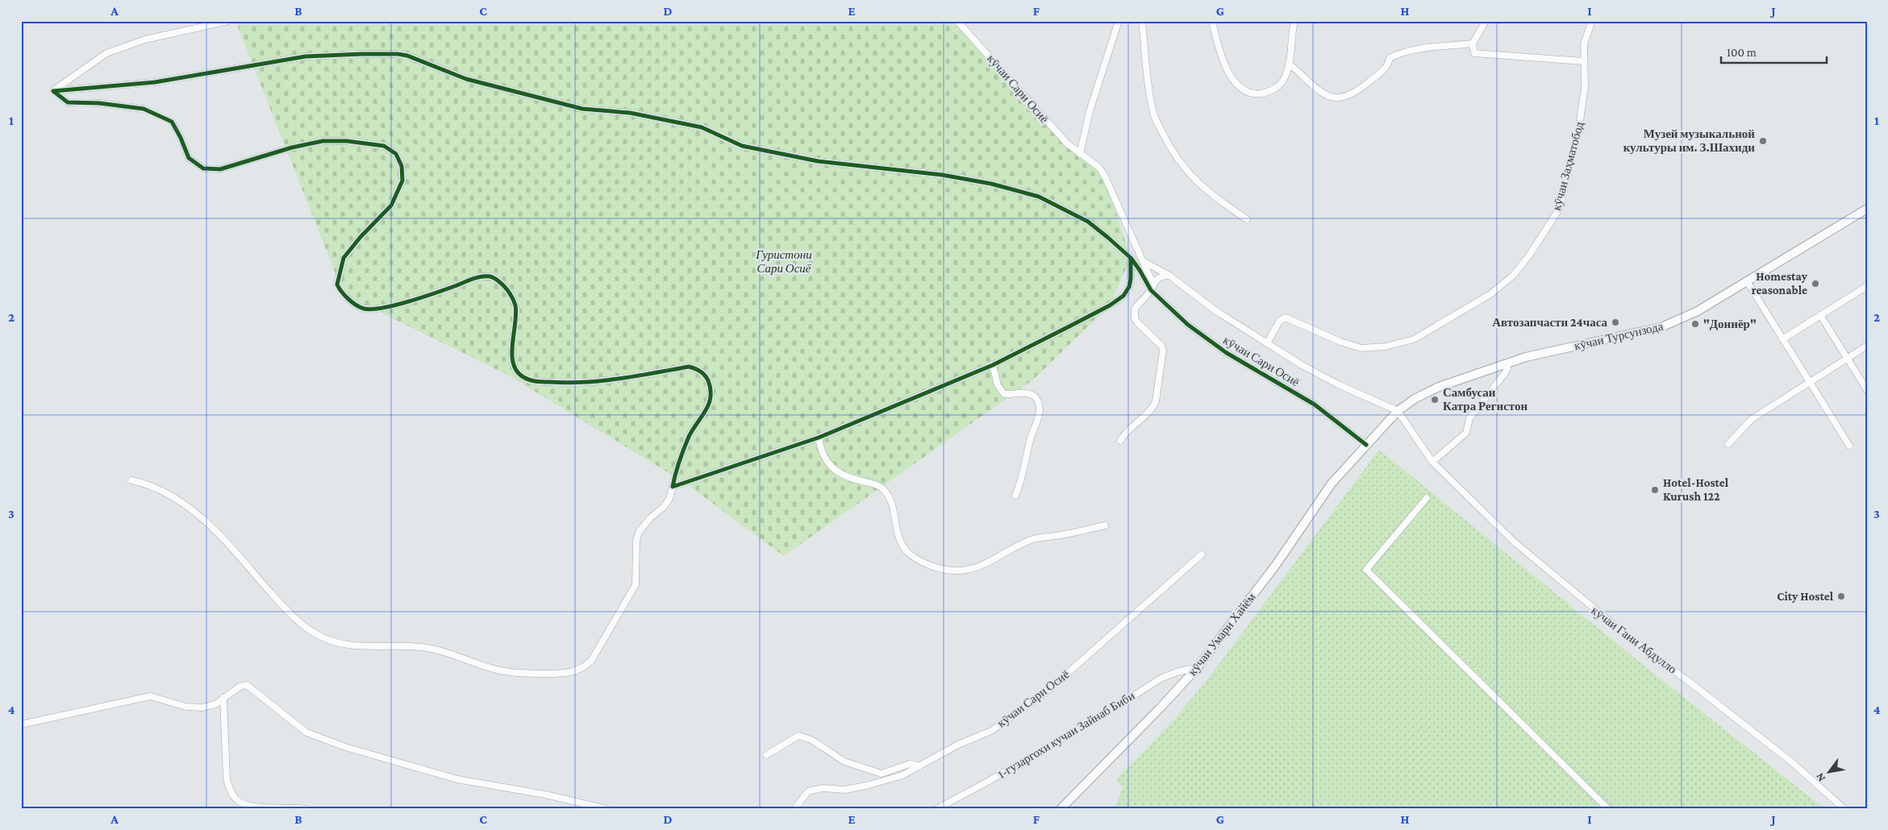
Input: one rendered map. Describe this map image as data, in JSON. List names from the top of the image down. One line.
{"streets":{"main road":["кӯчаи Турсунзода","кӯчаи Умари Хайём"],"street":["кӯчаи Сари Осиё","кӯчаи Заҳматобод","кӯчаи Гани Абдулло","1-гузаргохи кучаи Зайнаб Биби"]},"crossings":[["кӯчаи Сари Осиё","кӯчаи Турсунзода"],["кӯчаи Сари Осиё","кӯчаи Умари Хайём"],["кӯчаи Турсунзода","кӯчаи Умари Хайём"],["кӯчаи Турсунзода","кӯчаи Гани Абдулло"],["кӯчаи Умари Хайём","1-гузаргохи кучаи Зайнаб Биби"]],"parks":["Гуристони Сари Осиё"],"places":["Музей музыкальной культуры им. З.Шахиди","Homestay reasonable","Автозапчасти 24часа","\"Дониёр\"","Самбусаи Катра Регистон","Hotel-Hostel Kurush 122","City Hostel"],"scale_bar":"100 m","north":"bottom left","grid":{"columns":["A","B","C","D","E","F","G","H","I","J"],"rows":["1","2","3","4"]}}
